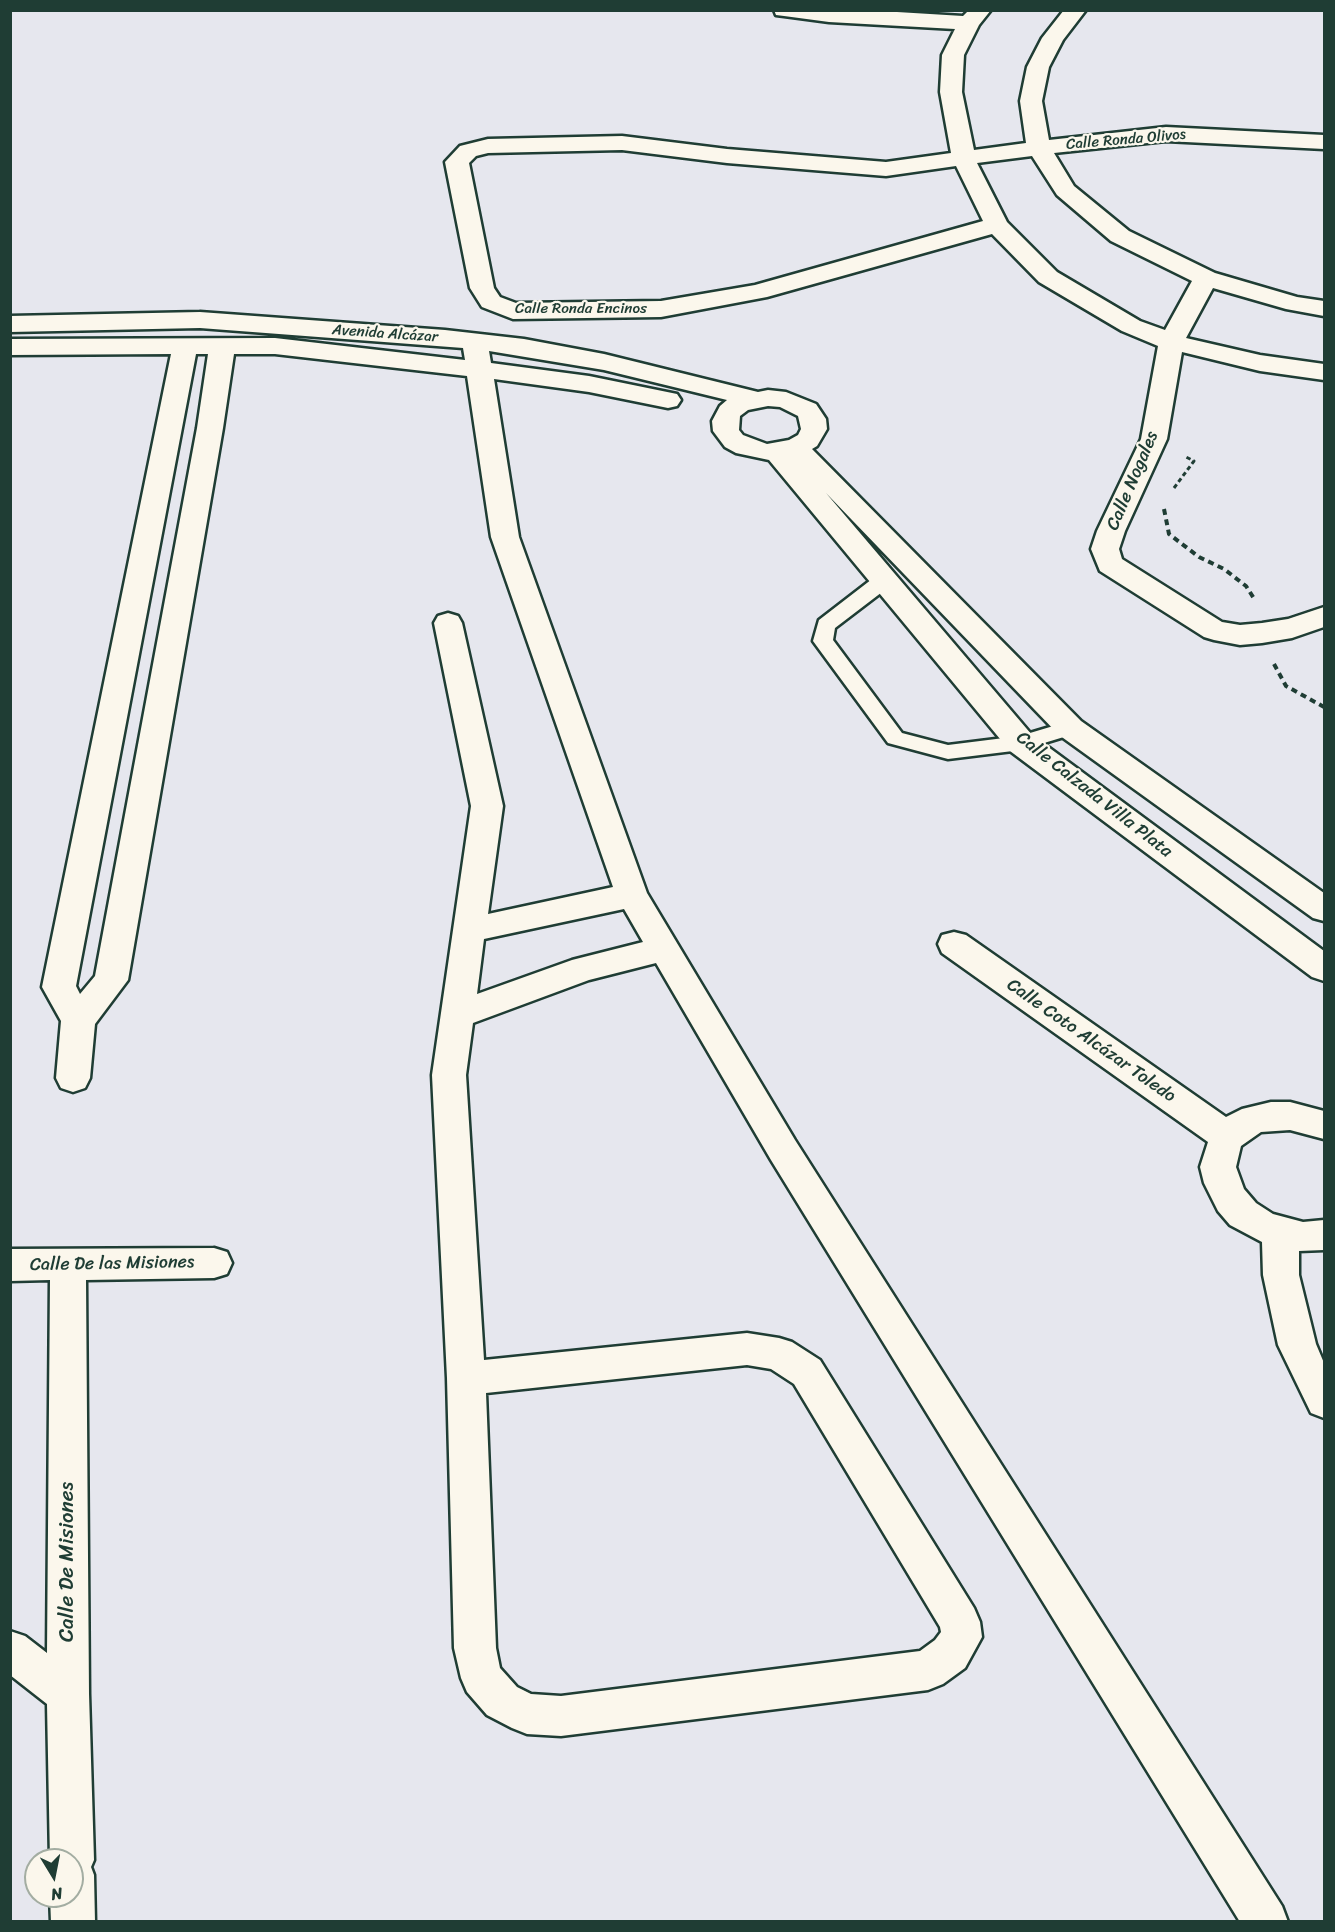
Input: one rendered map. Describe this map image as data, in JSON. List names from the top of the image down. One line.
{"streets":{"street":["Calle Ronda Olivos","Calle Ronda Encinos","Avenida Alcázar","Calle Nogales","Calle Calzada Villa Plata","Calle Coto Alcázar Toledo","Calle De las Misiones","Calle De Misiones"]},"crossings":[["Calle Ronda Olivos","Calle Ronda Encinos"],["Avenida Alcázar","Calle Calzada Villa Plata"],["Calle De las Misiones","Calle De Misiones"]],"north":"bottom"}
